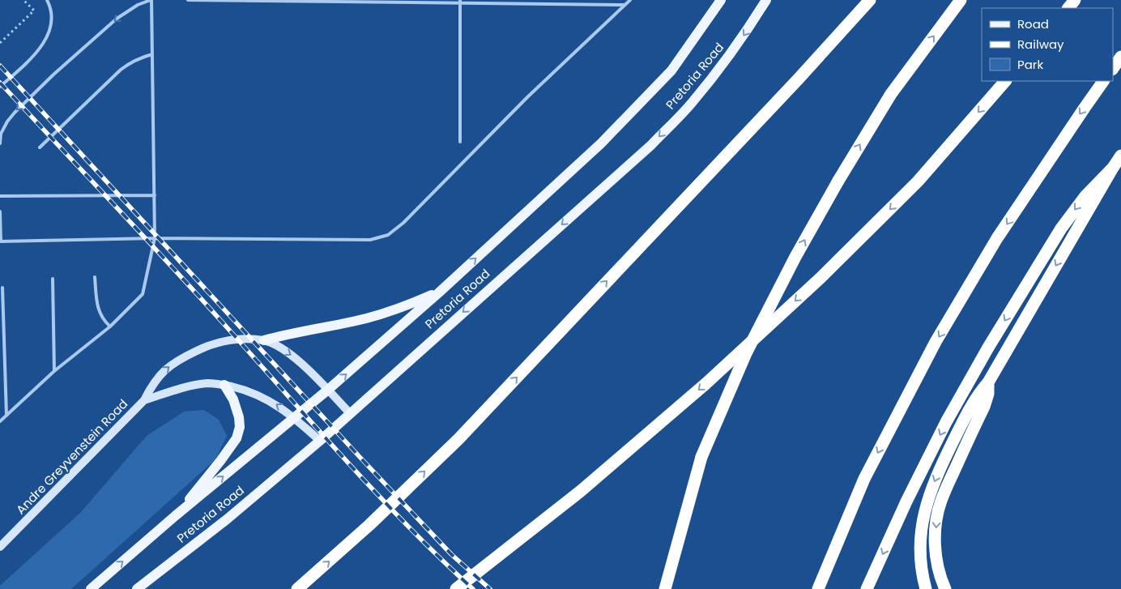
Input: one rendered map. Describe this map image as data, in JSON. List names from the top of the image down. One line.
{"streets":{"main road":["Pretoria Road","Andre Greyvenstein Road"]},"crossings":[["Pretoria Road","Andre Greyvenstein Road"]],"legend":["Road","Railway","Park"]}
